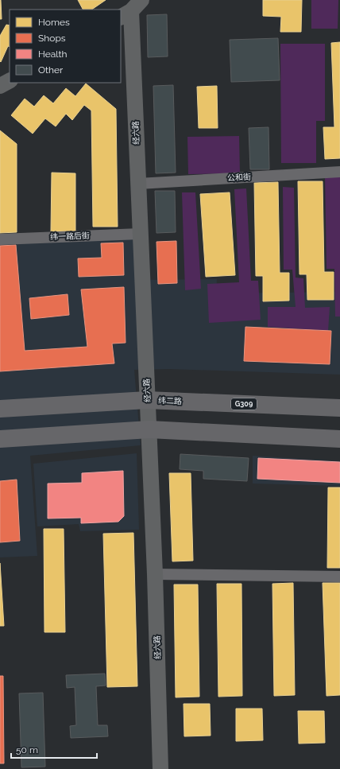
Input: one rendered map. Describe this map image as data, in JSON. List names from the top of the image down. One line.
{"streets":{"highway":["纬二路","G309"],"street":["经六路","公和街","纬一路后街"]},"crossings":[["经六路","公和街"],["经六路","纬一路后街"],["经六路","纬二路"]],"legend":["Homes","Shops","Health","Other"],"scale_bar":"50 m"}
